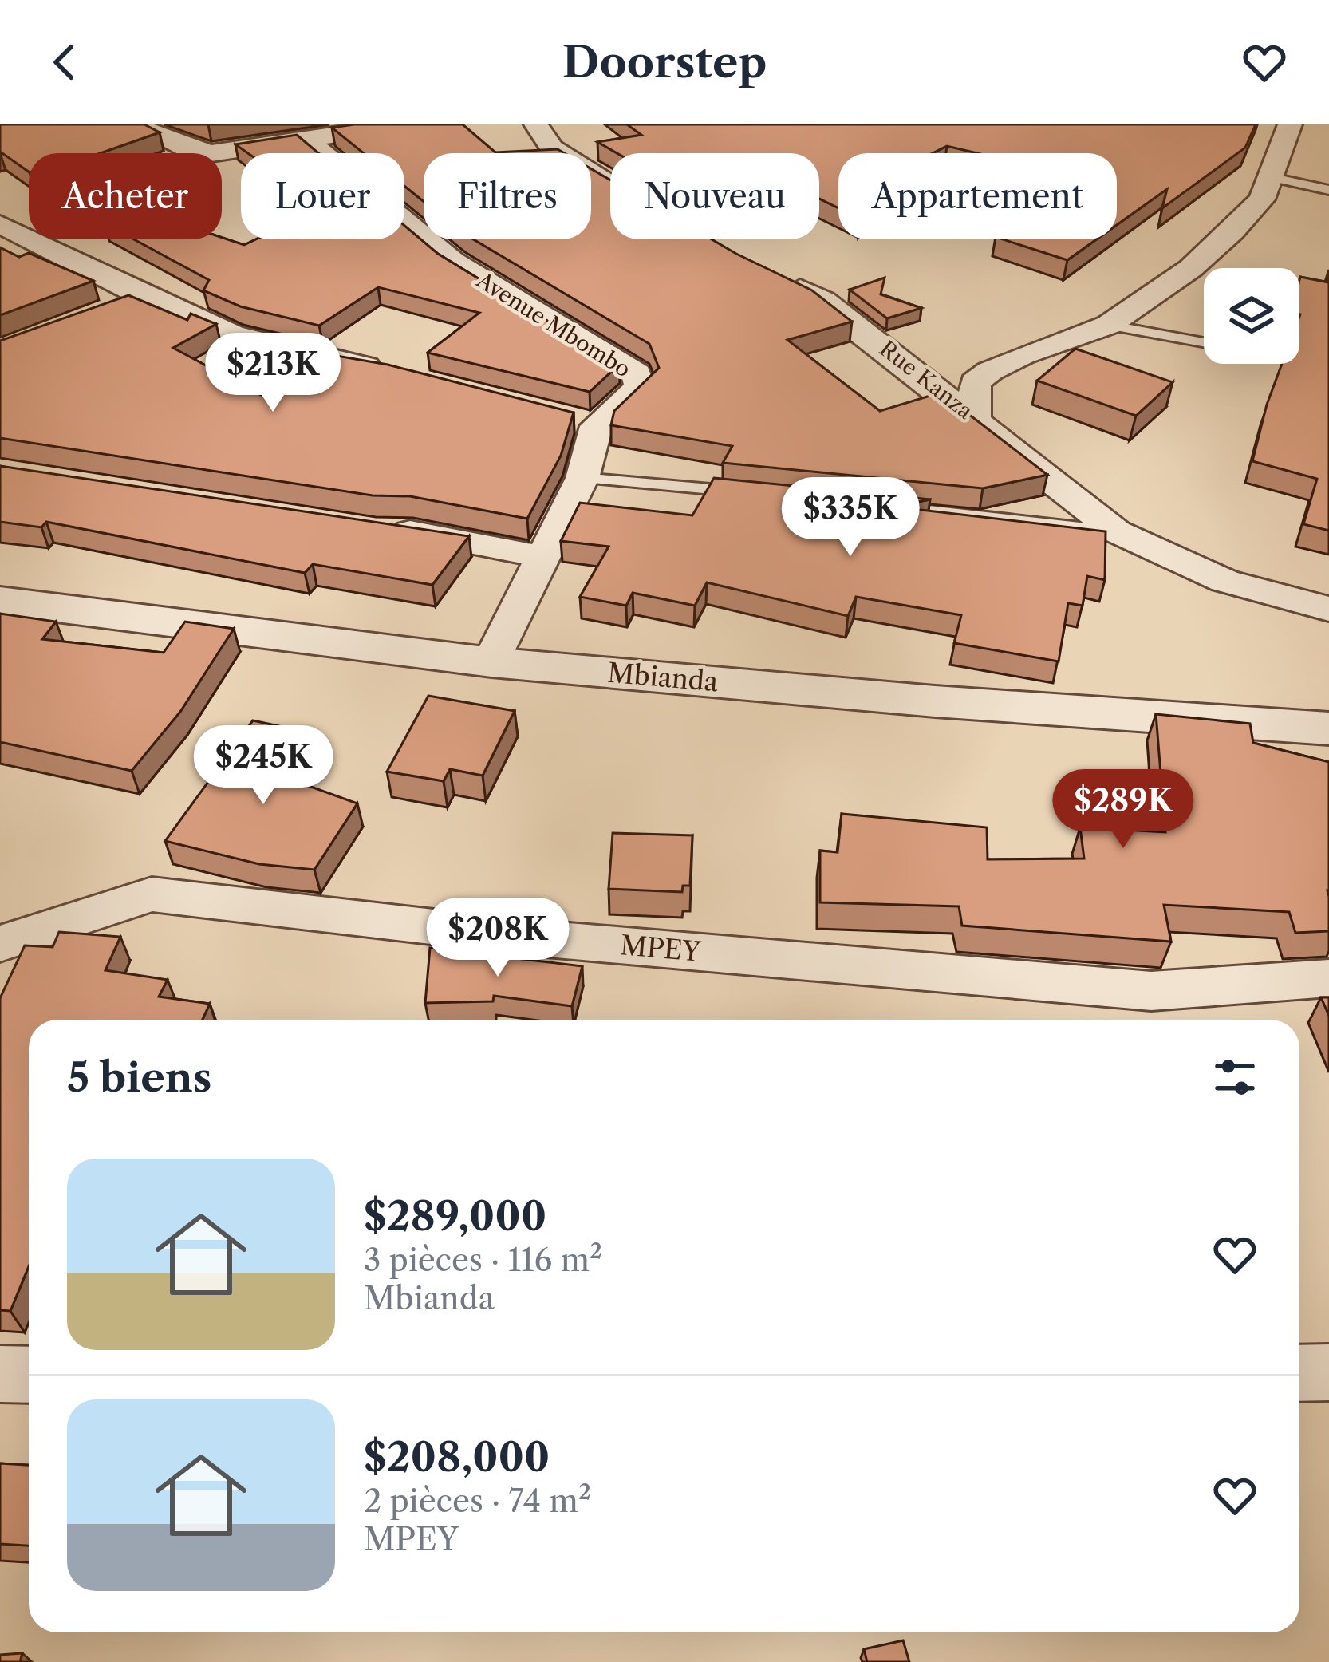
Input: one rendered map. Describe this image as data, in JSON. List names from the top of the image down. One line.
{"streets":{"street":["Avenue Mbombo","Rue Kanza","Mbianda","MPEY"]},"crossings":[["Avenue Mbombo","Mbianda"]],"page":{"header":"Doorstep","chip":["Acheter","Louer","Filtres","Nouveau","Appartement"],"price":["$213K","$335K","$245K","$289K","$208K"],"heading":"5 biens","list":[{"name":"$289,000","note":"3 pièces · 116 m² · Mbianda"},{"name":"$208,000","note":"2 pièces · 74 m² · MPEY"}]}}
